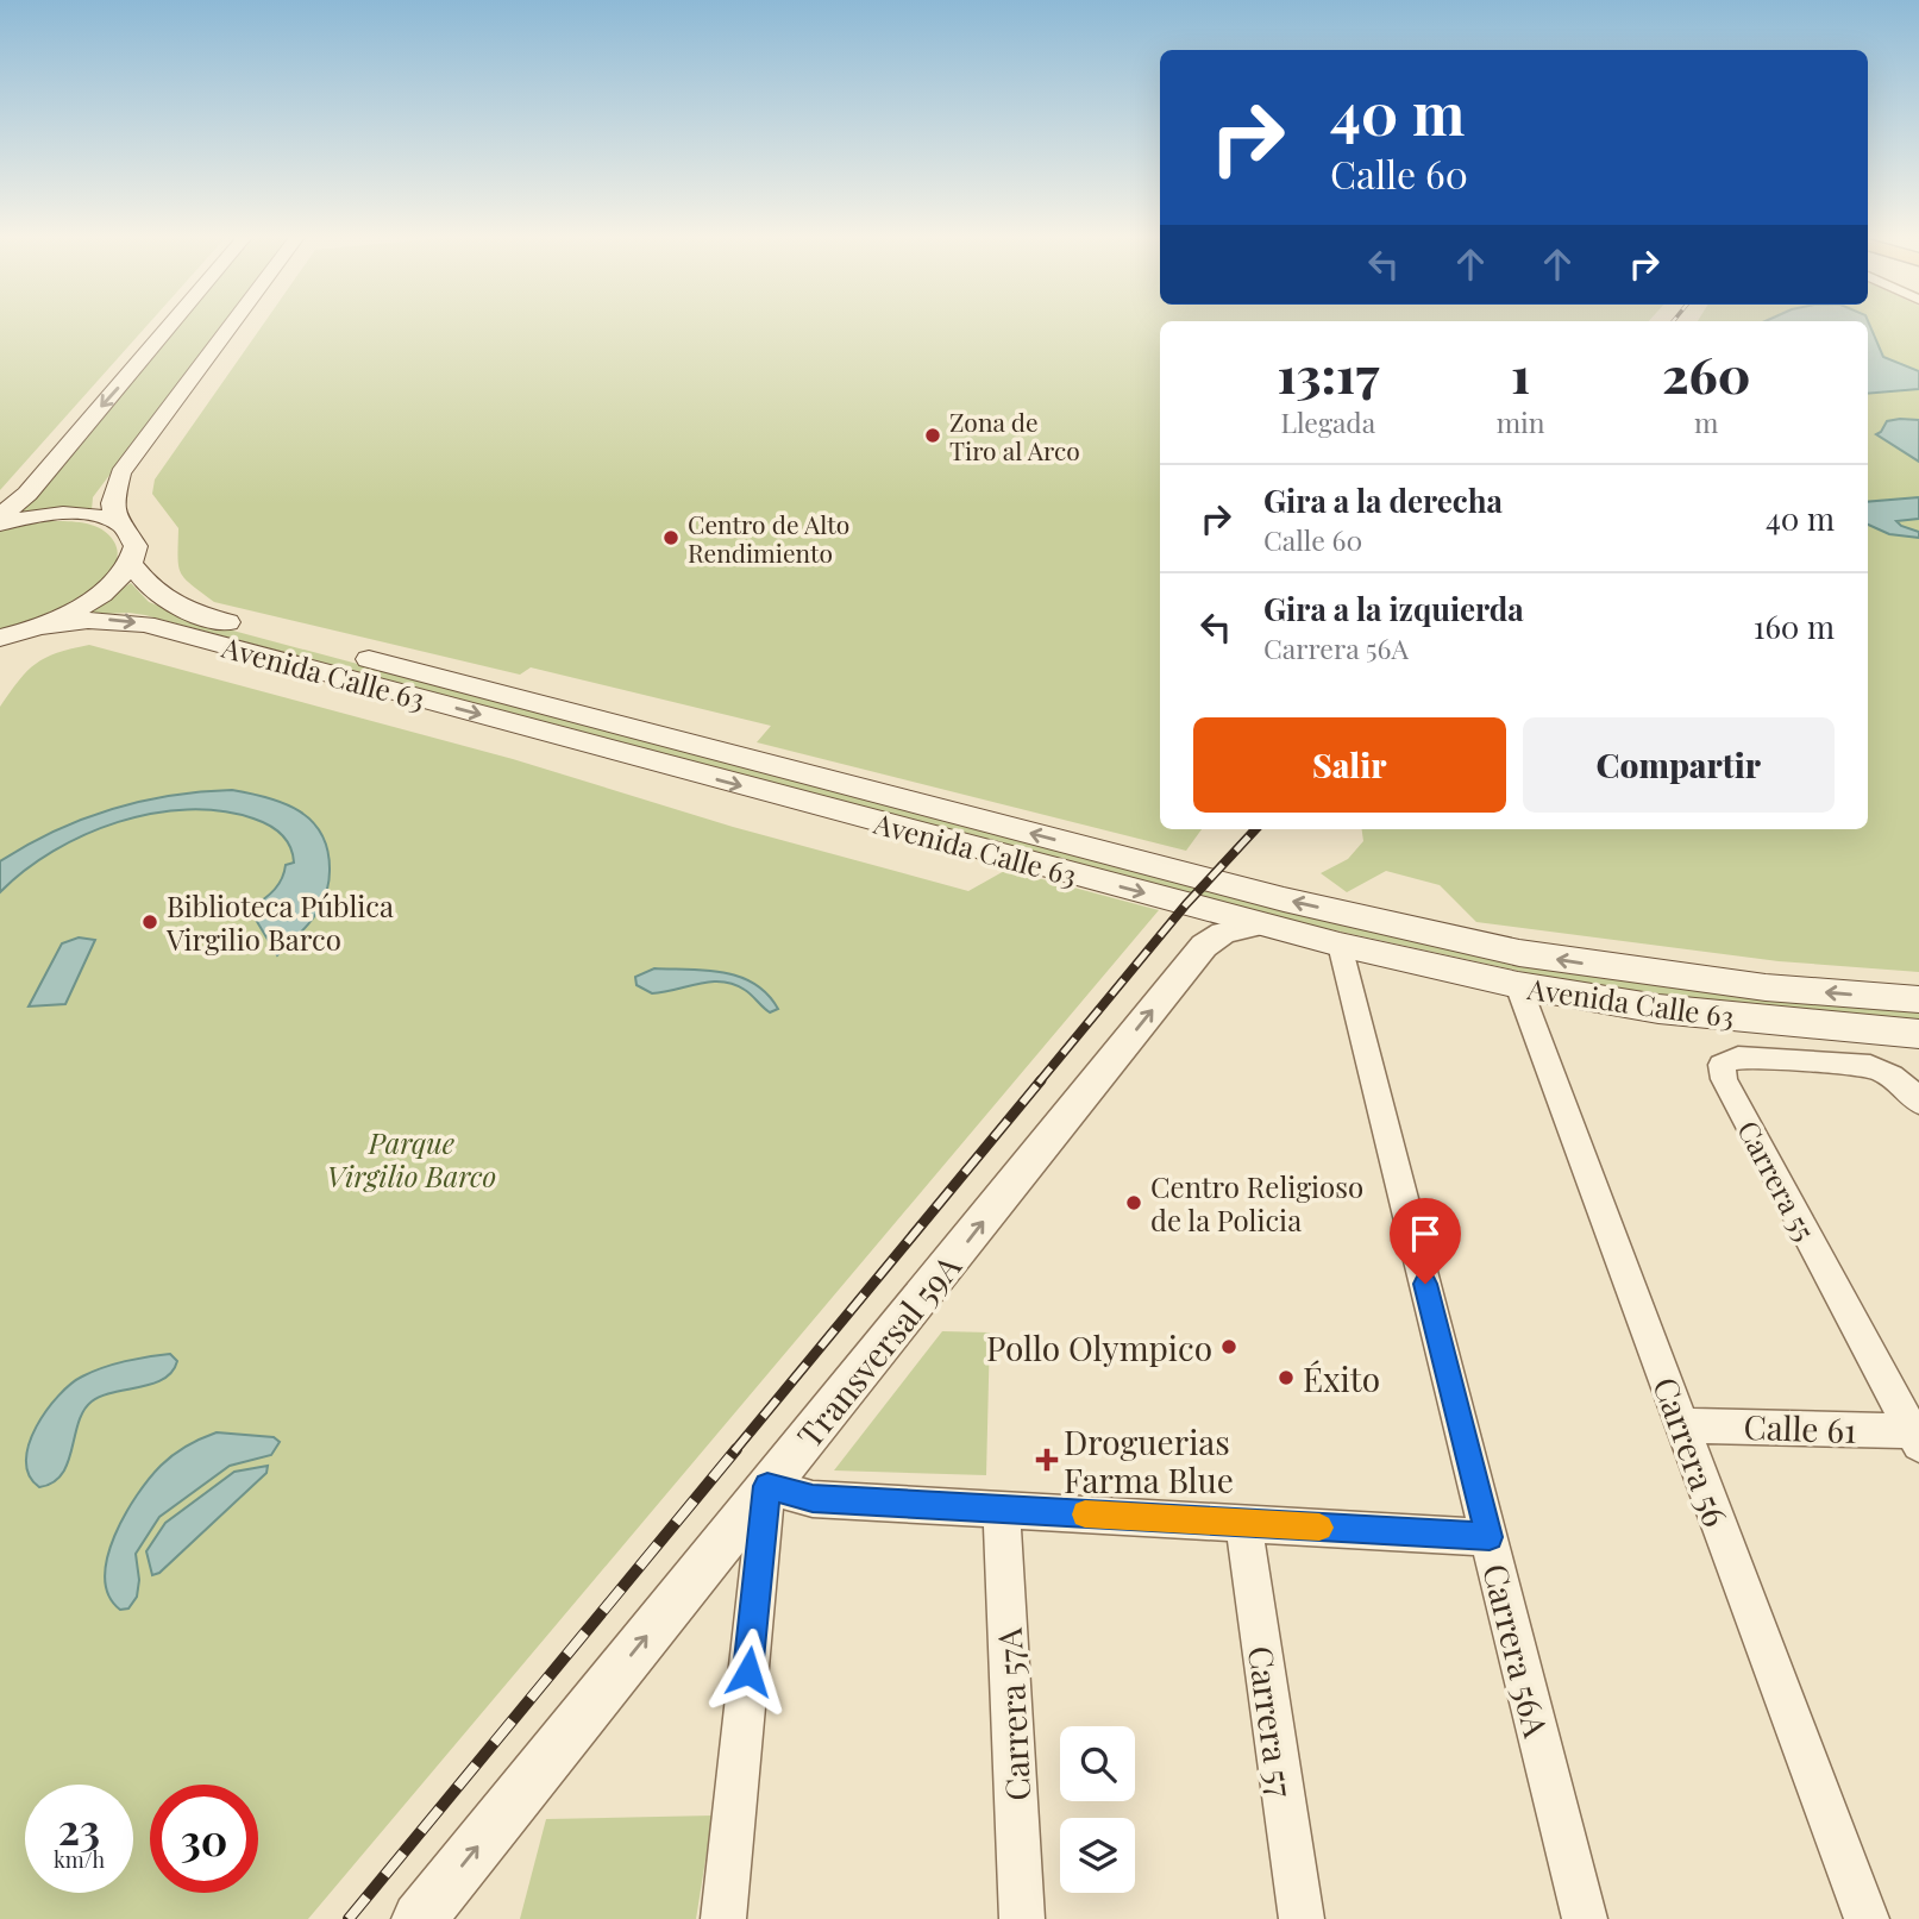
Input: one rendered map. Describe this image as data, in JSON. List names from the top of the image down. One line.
{"streets":{"main road":["Avenida Calle 63"],"street":["Carrera 55","Transversal 59A","Calle 61","Carrera 56","Carrera 56A","Carrera 57A","Carrera 57"]},"crossings":[["Avenida Calle 63","Transversal 59A"],["Avenida Calle 63","Carrera 56"],["Avenida Calle 63","Carrera 56A"],["Carrera 55","Calle 61"],["Calle 61","Carrera 56"]],"one_way":["Transversal 59A"],"parks":["Parque Virgilio Barco"],"places":{"other":["Zona de Tiro al Arco","Centro de Alto Rendimiento","Biblioteca Pública Virgilio Barco","Centro Religioso de la Policia","Pollo Olympico","Éxito"],"health":["Droguerias Farma Blue"]},"page":{"turn":["40 m","Calle 60"],"eta":["13:17","Llegada","1","min","260","m"],"list":[{"name":"Gira a la derecha","note":"Calle 60","value":"40 m"},{"name":"Gira a la izquierda","note":"Carrera 56A","value":"160 m"}],"buttons":["Salir","Compartir"],"speed":"23 km/h","limit":"30"}}
